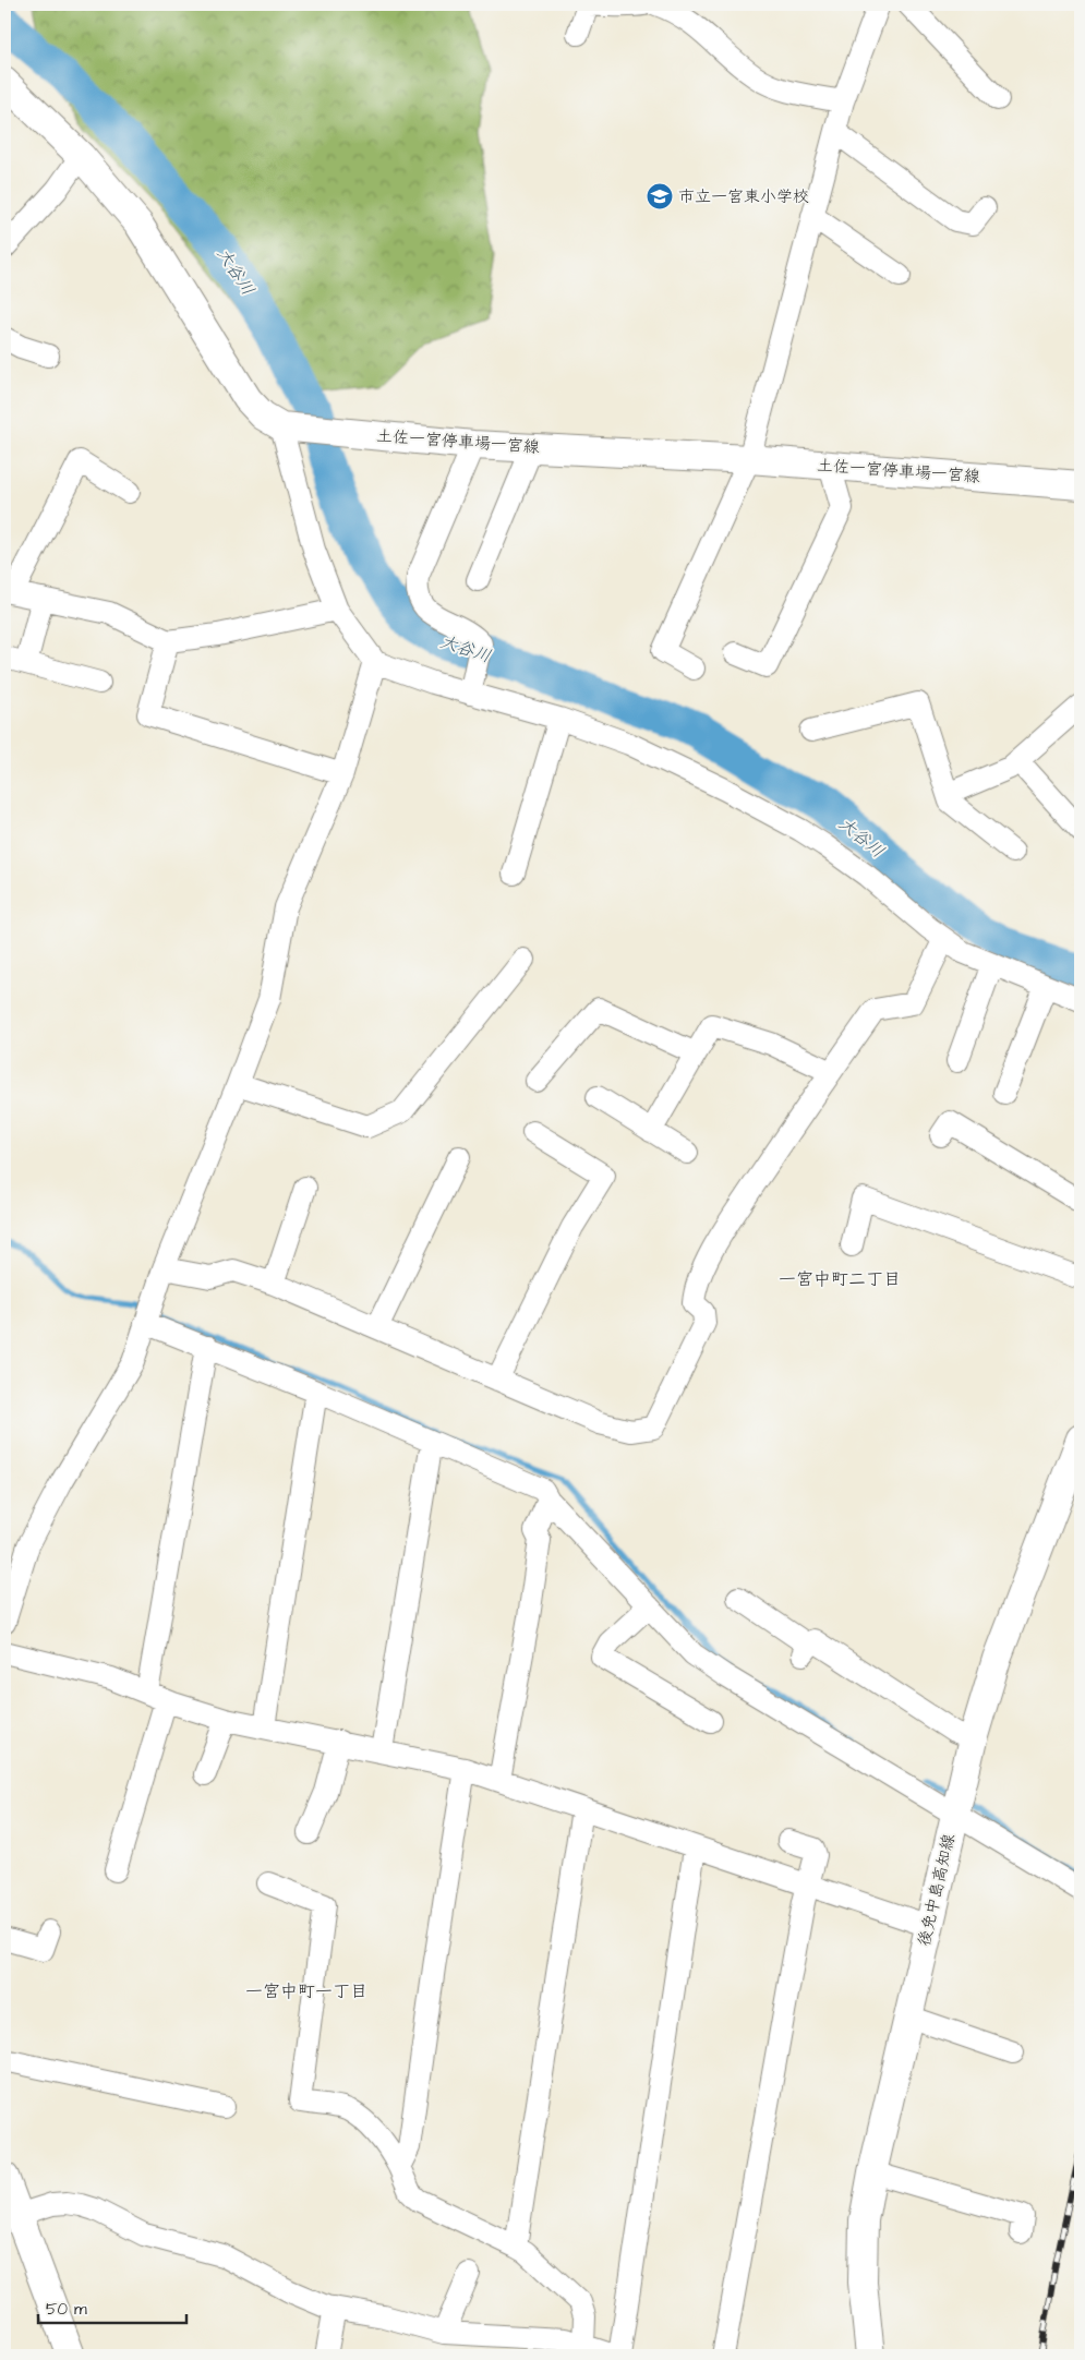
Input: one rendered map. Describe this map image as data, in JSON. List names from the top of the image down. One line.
{"streets":{"main road":["土佐一宮停車場一宮線","後免中島高知線"]},"districts":["一宮中町二丁目","一宮中町一丁目"],"water":["大谷川"],"places":{"school or university":["市立一宮東小学校"]},"scale_bar":"50 m"}
